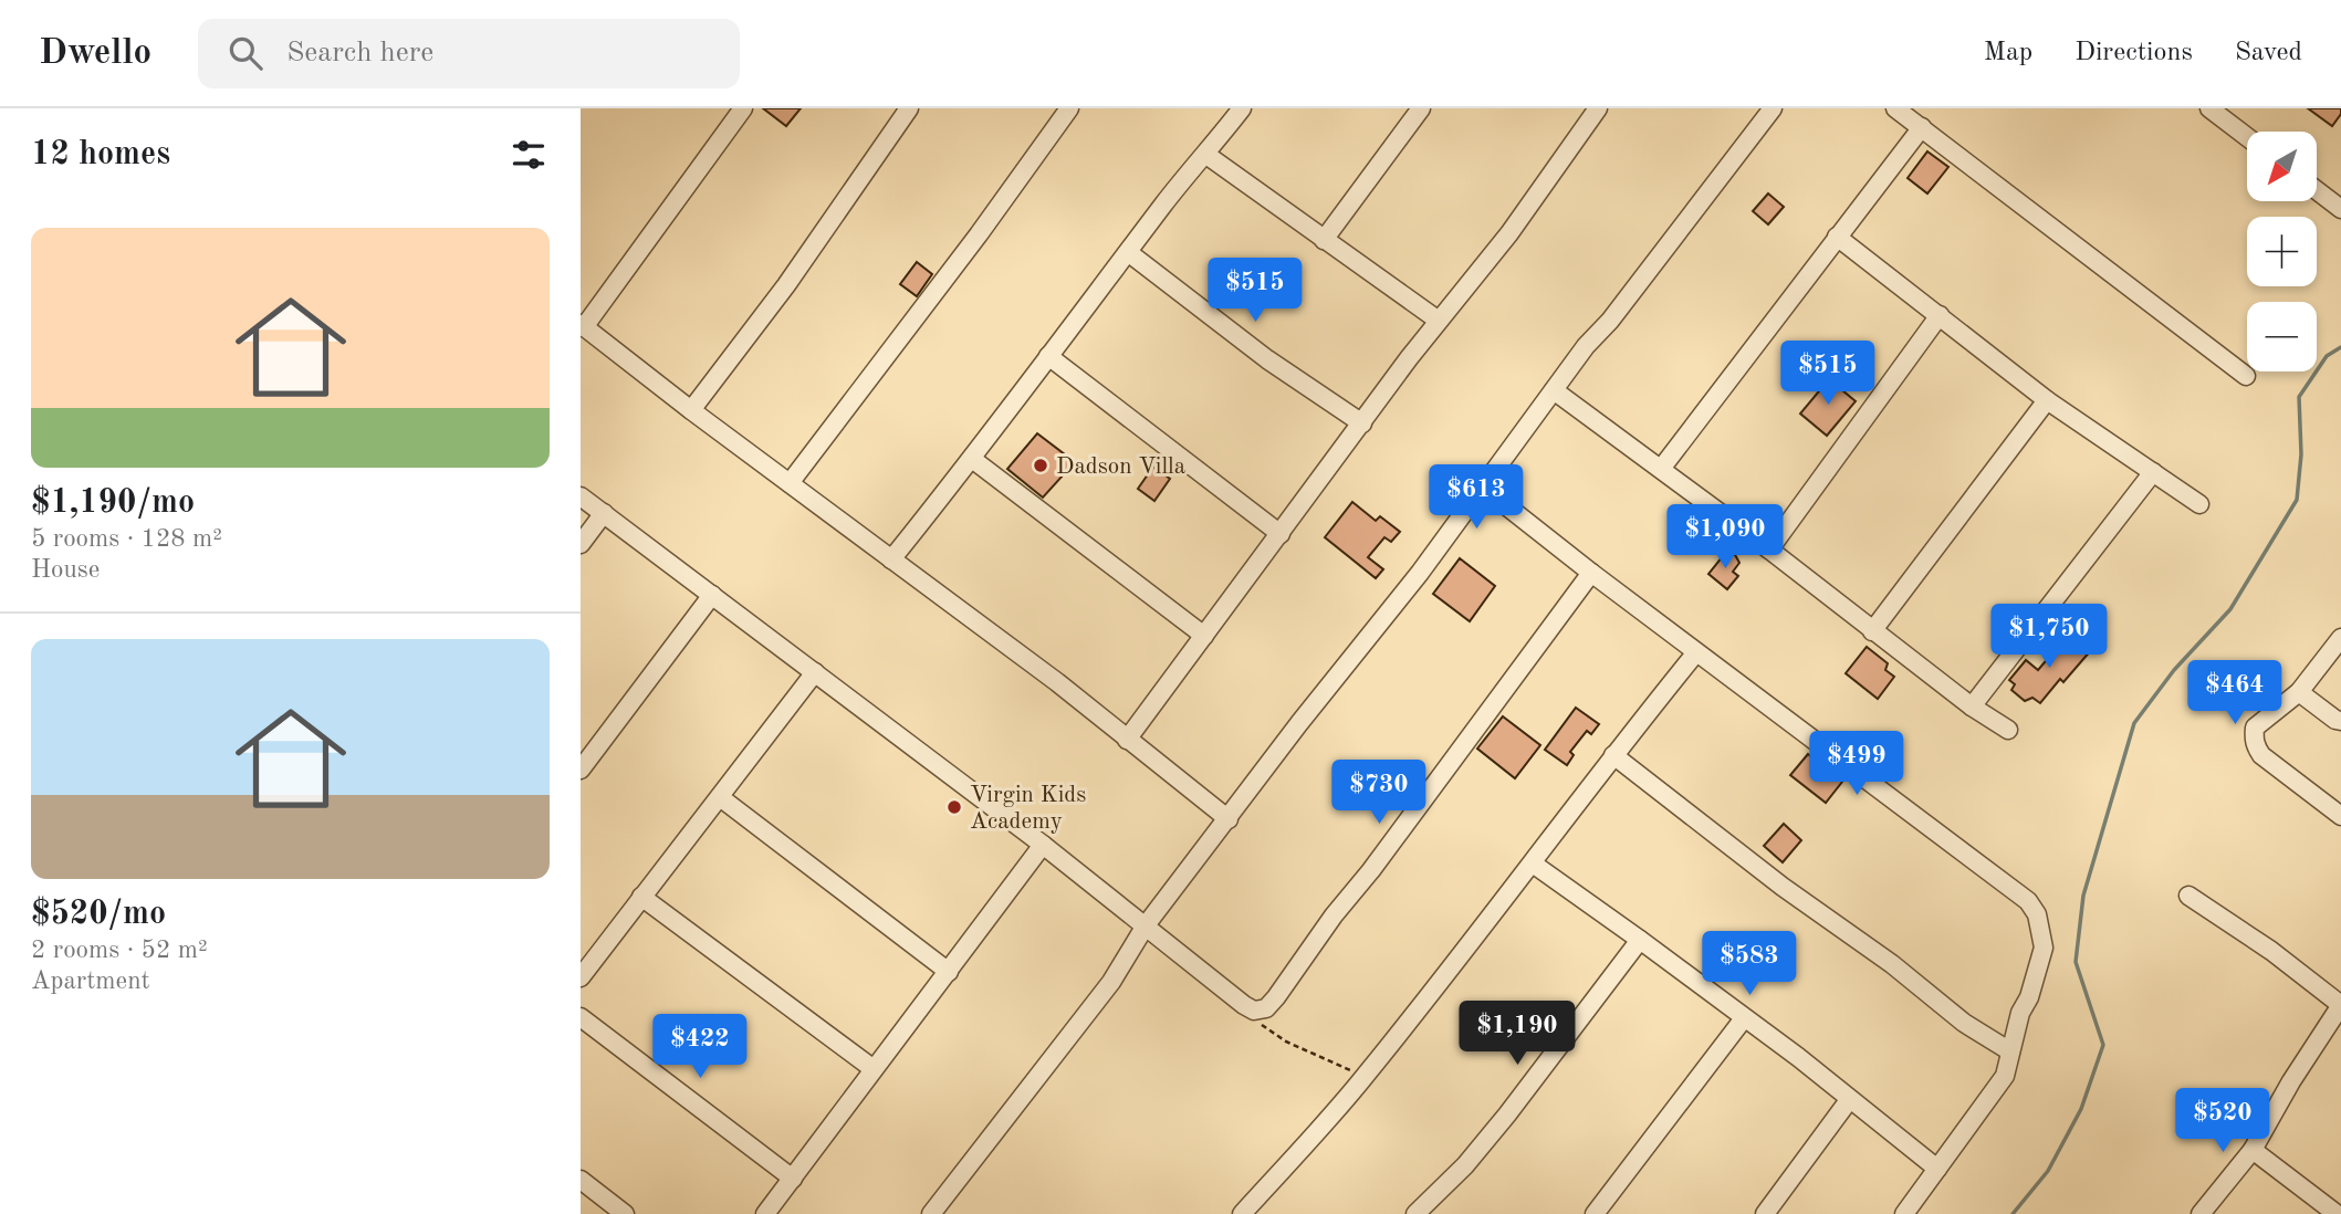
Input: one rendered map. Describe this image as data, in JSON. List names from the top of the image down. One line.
{"places":["Dadson Villa","Virgin Kids Academy"],"north":"bottom left","page":{"header":"Dwello","search":"Search here","nav":["Map","Directions","Saved"],"heading":"12 homes","map_buttons":["+","−"],"list":[{"name":"$1,190/mo","note":"5 rooms · 128 m² · House"},{"name":"$520/mo","note":"2 rooms · 52 m² · Apartment"}],"price":["$515","$515","$613","$1,090","$1,750","$464","$499","$730","$583","$1,190","$422","$520"]}}
